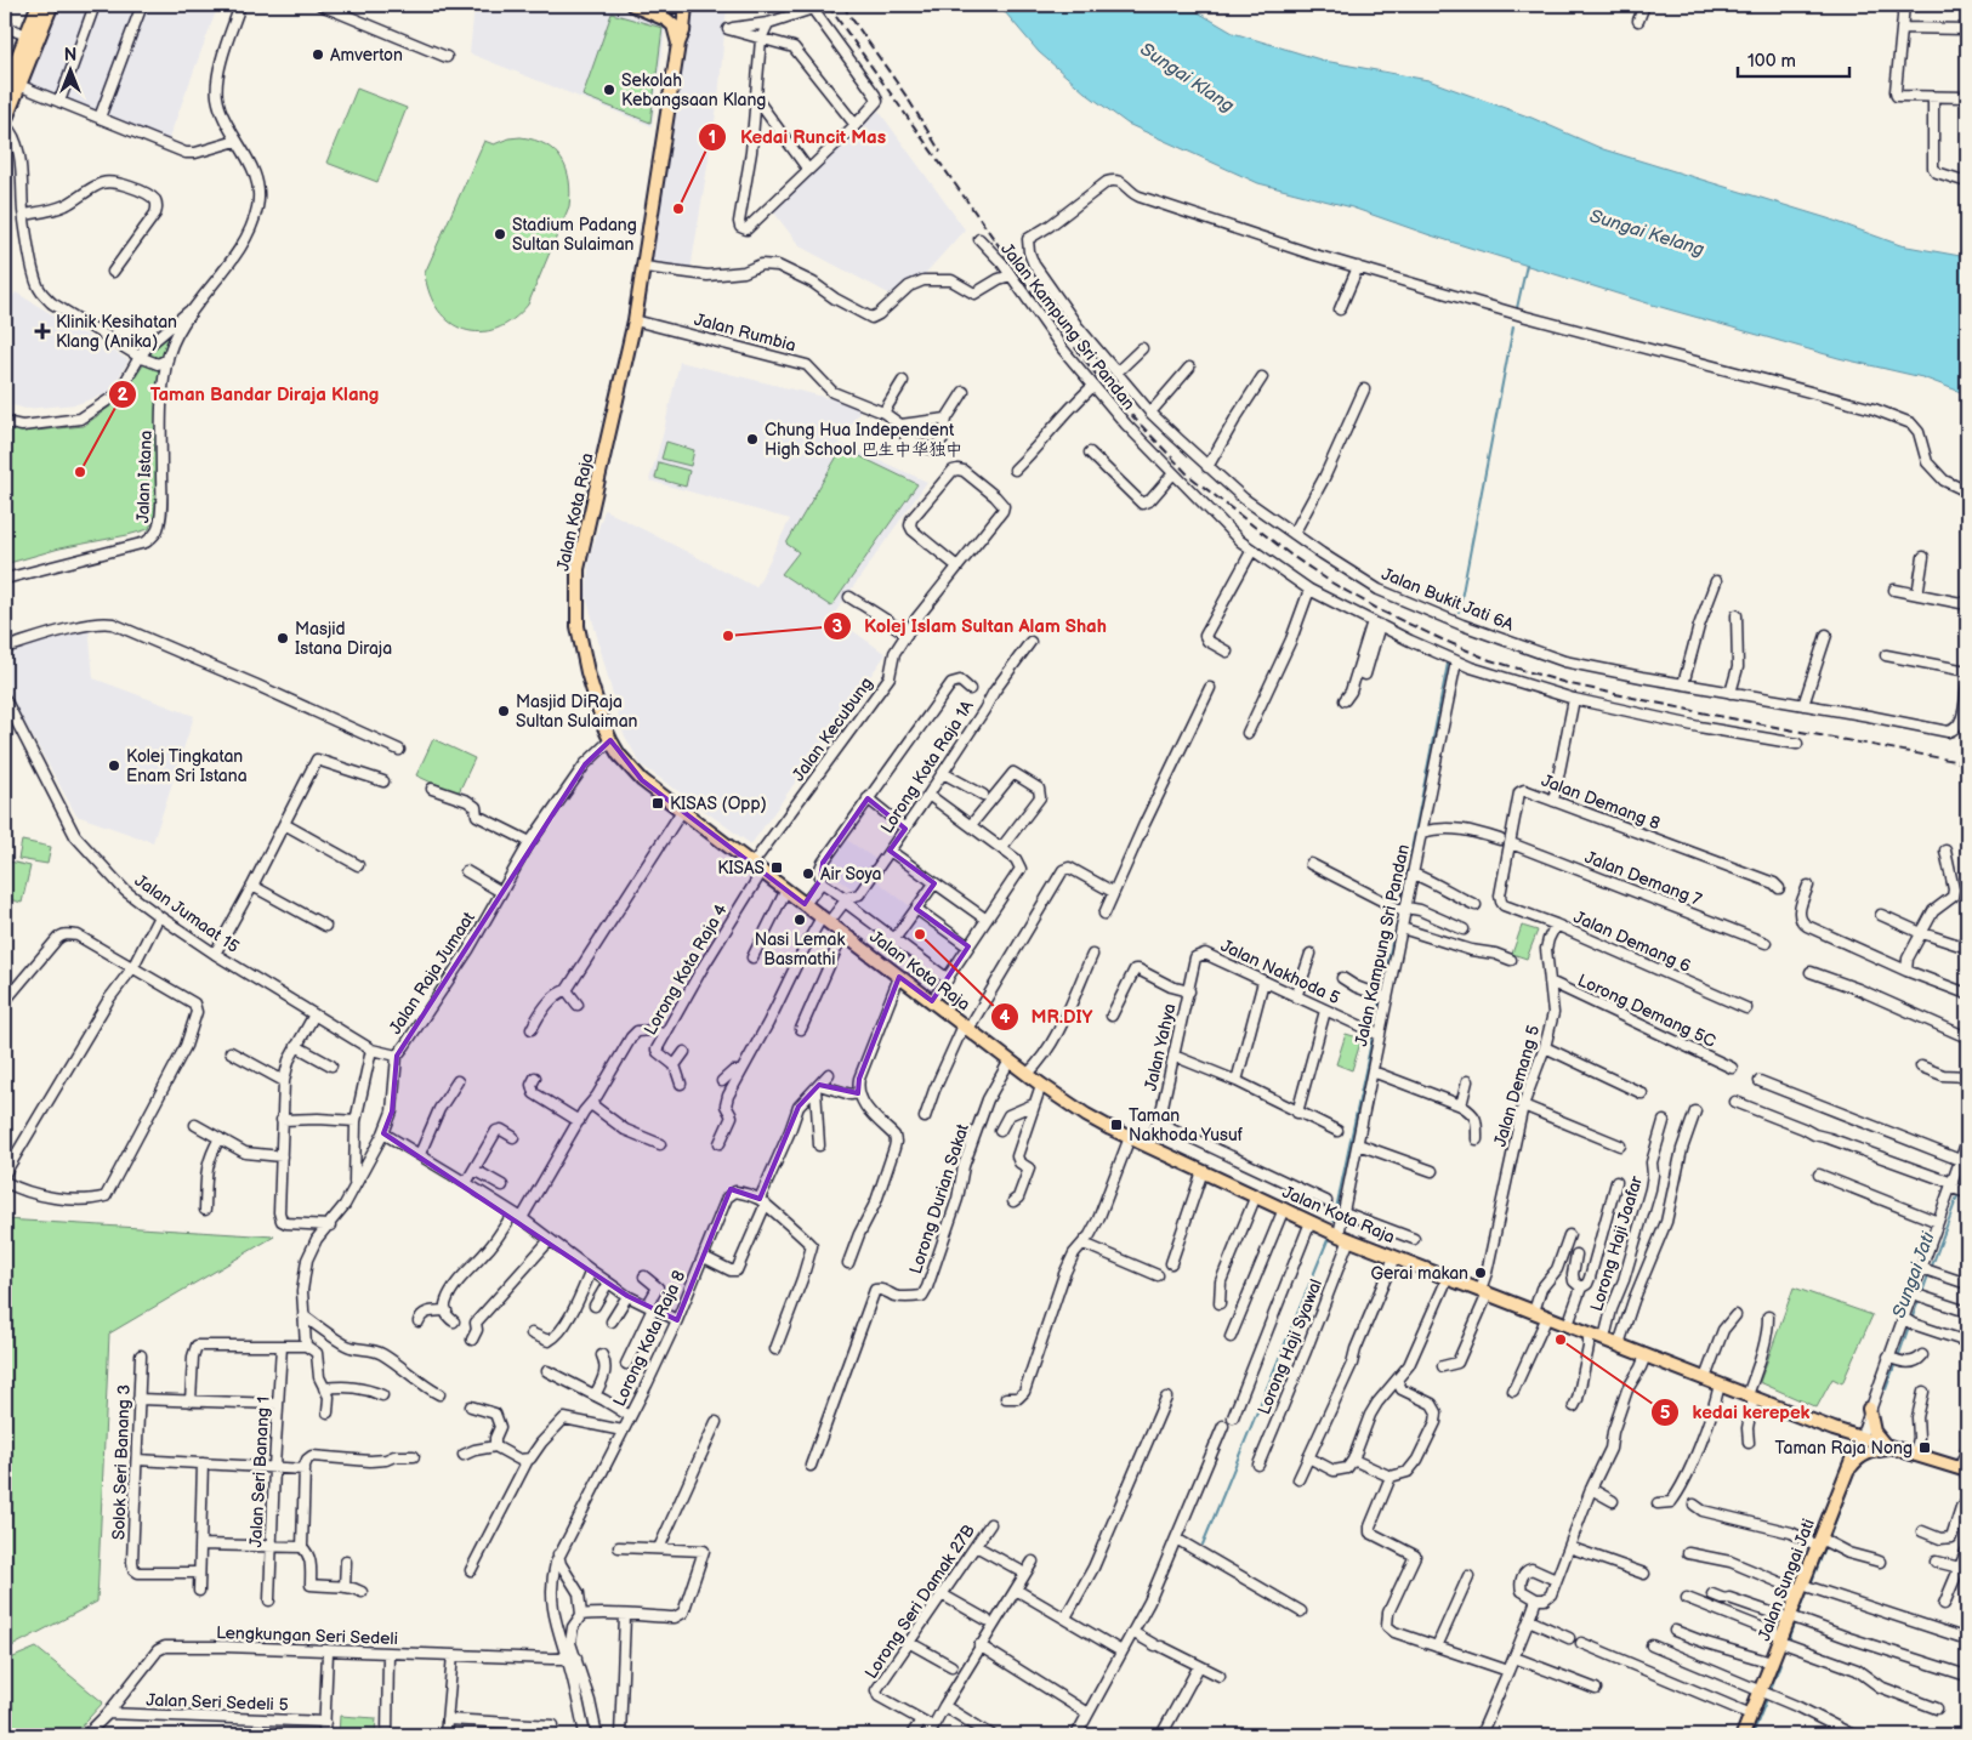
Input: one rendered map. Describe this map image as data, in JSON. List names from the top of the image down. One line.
{"streets":{"main road":["Jalan Kota Raja","Jalan Sungai Jati"],"street":["Jalan Kampung Sri Pandan","Jalan Rumbia","Jalan Istana","Jalan Bukit Jati 6A","Jalan Kecubung","Lorong Kota Raja 1A","Jalan Demang 8","Jalan Demang 7","Jalan Jumaat 15","Jalan Demang 6","Lorong Kota Raja 4","Jalan Nakhoda 5","Jalan Raja Jumaat","Lorong Demang 5C","Jalan Yahya","Jalan Demang 5","Lorong Durian Sakat","Lorong Haji Jaafar","Lorong Kota Raja 8","Lorong Haji Syawal","Solok Seri Banang 3","Jalan Seri Banang 1","Lorong Seri Damak 27B","Lengkungan Seri Sedeli","Jalan Seri Sedeli 5"]},"crossings":[["Jalan Kampung Sri Pandan","Jalan Kota Raja"],["Jalan Kampung Sri Pandan","Jalan Nakhoda 5"],["Jalan Kampung Sri Pandan","Lorong Haji Syawal"],["Jalan Rumbia","Jalan Kota Raja"],["Jalan Kota Raja","Jalan Kecubung"],["Jalan Kota Raja","Lorong Kota Raja 1A"],["Jalan Kota Raja","Lorong Kota Raja 4"],["Jalan Kota Raja","Jalan Raja Jumaat"],["Jalan Kota Raja","Jalan Yahya"],["Jalan Kota Raja","Jalan Demang 5"],["Jalan Kota Raja","Lorong Durian Sakat"],["Jalan Kota Raja","Lorong Haji Jaafar"],["Jalan Kota Raja","Lorong Haji Syawal"],["Jalan Kota Raja","Jalan Sungai Jati"],["Jalan Kecubung","Lorong Kota Raja 4"],["Jalan Demang 8","Jalan Demang 7"],["Jalan Demang 8","Jalan Demang 6"],["Jalan Jumaat 15","Jalan Raja Jumaat"],["Jalan Demang 6","Jalan Demang 5"],["Jalan Nakhoda 5","Jalan Yahya"],["Lorong Demang 5C","Jalan Demang 5"],["Lorong Kota Raja 8","Lengkungan Seri Sedeli"],["Lengkungan Seri Sedeli","Jalan Seri Sedeli 5"]],"water":["Sungai Klang","Sungai Kelang","Sungai Jati"],"places":{"other":["Amverton","Sekolah Kebangsaan Klang","Kedai Runcit Mas","Stadium Padang Sultan Sulaiman","Chung Hua Independent High School 巴生中华独中","Taman Bandar Diraja Klang","Kolej Islam Sultan Alam Shah","Masjid Istana Diraja","Masjid DiRaja Sultan Sulaiman","Kolej Tingkatan Enam Sri Istana","Air Soya","Nasi Lemak Basmathi","MR.DIY","Gerai makan","kedai kerepek"],"health":["Klinik Kesihatan Klang (Anika)"],"transit":["KISAS (Opp)","KISAS","Taman Nakhoda Yusuf","Taman Raja Nong"]},"scale_bar":"100 m","north":"top"}
